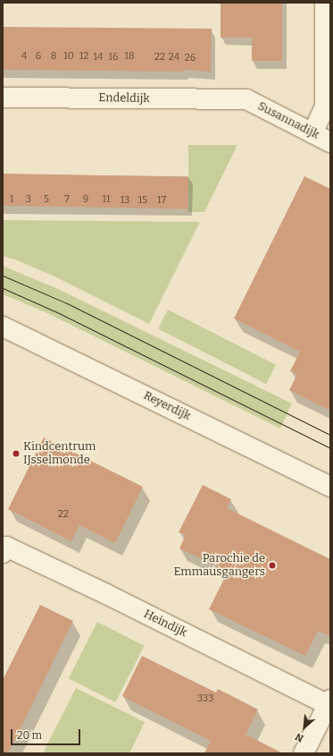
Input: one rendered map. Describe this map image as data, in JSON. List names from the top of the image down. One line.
{"streets":{"street":["Endeldijk","Susannadijk","Reyerdijk","Heindijk"]},"crossings":[["Endeldijk","Susannadijk"]],"places":["Kindcentrum IJsselmonde","Parochie de Emmausgangers"],"house_numbers":["4","6","8","10","12","18","14","16","22","24","26","1","3","5","7","9","11","13","15","17","22","333"],"scale_bar":"20 m","north":"bottom left"}
